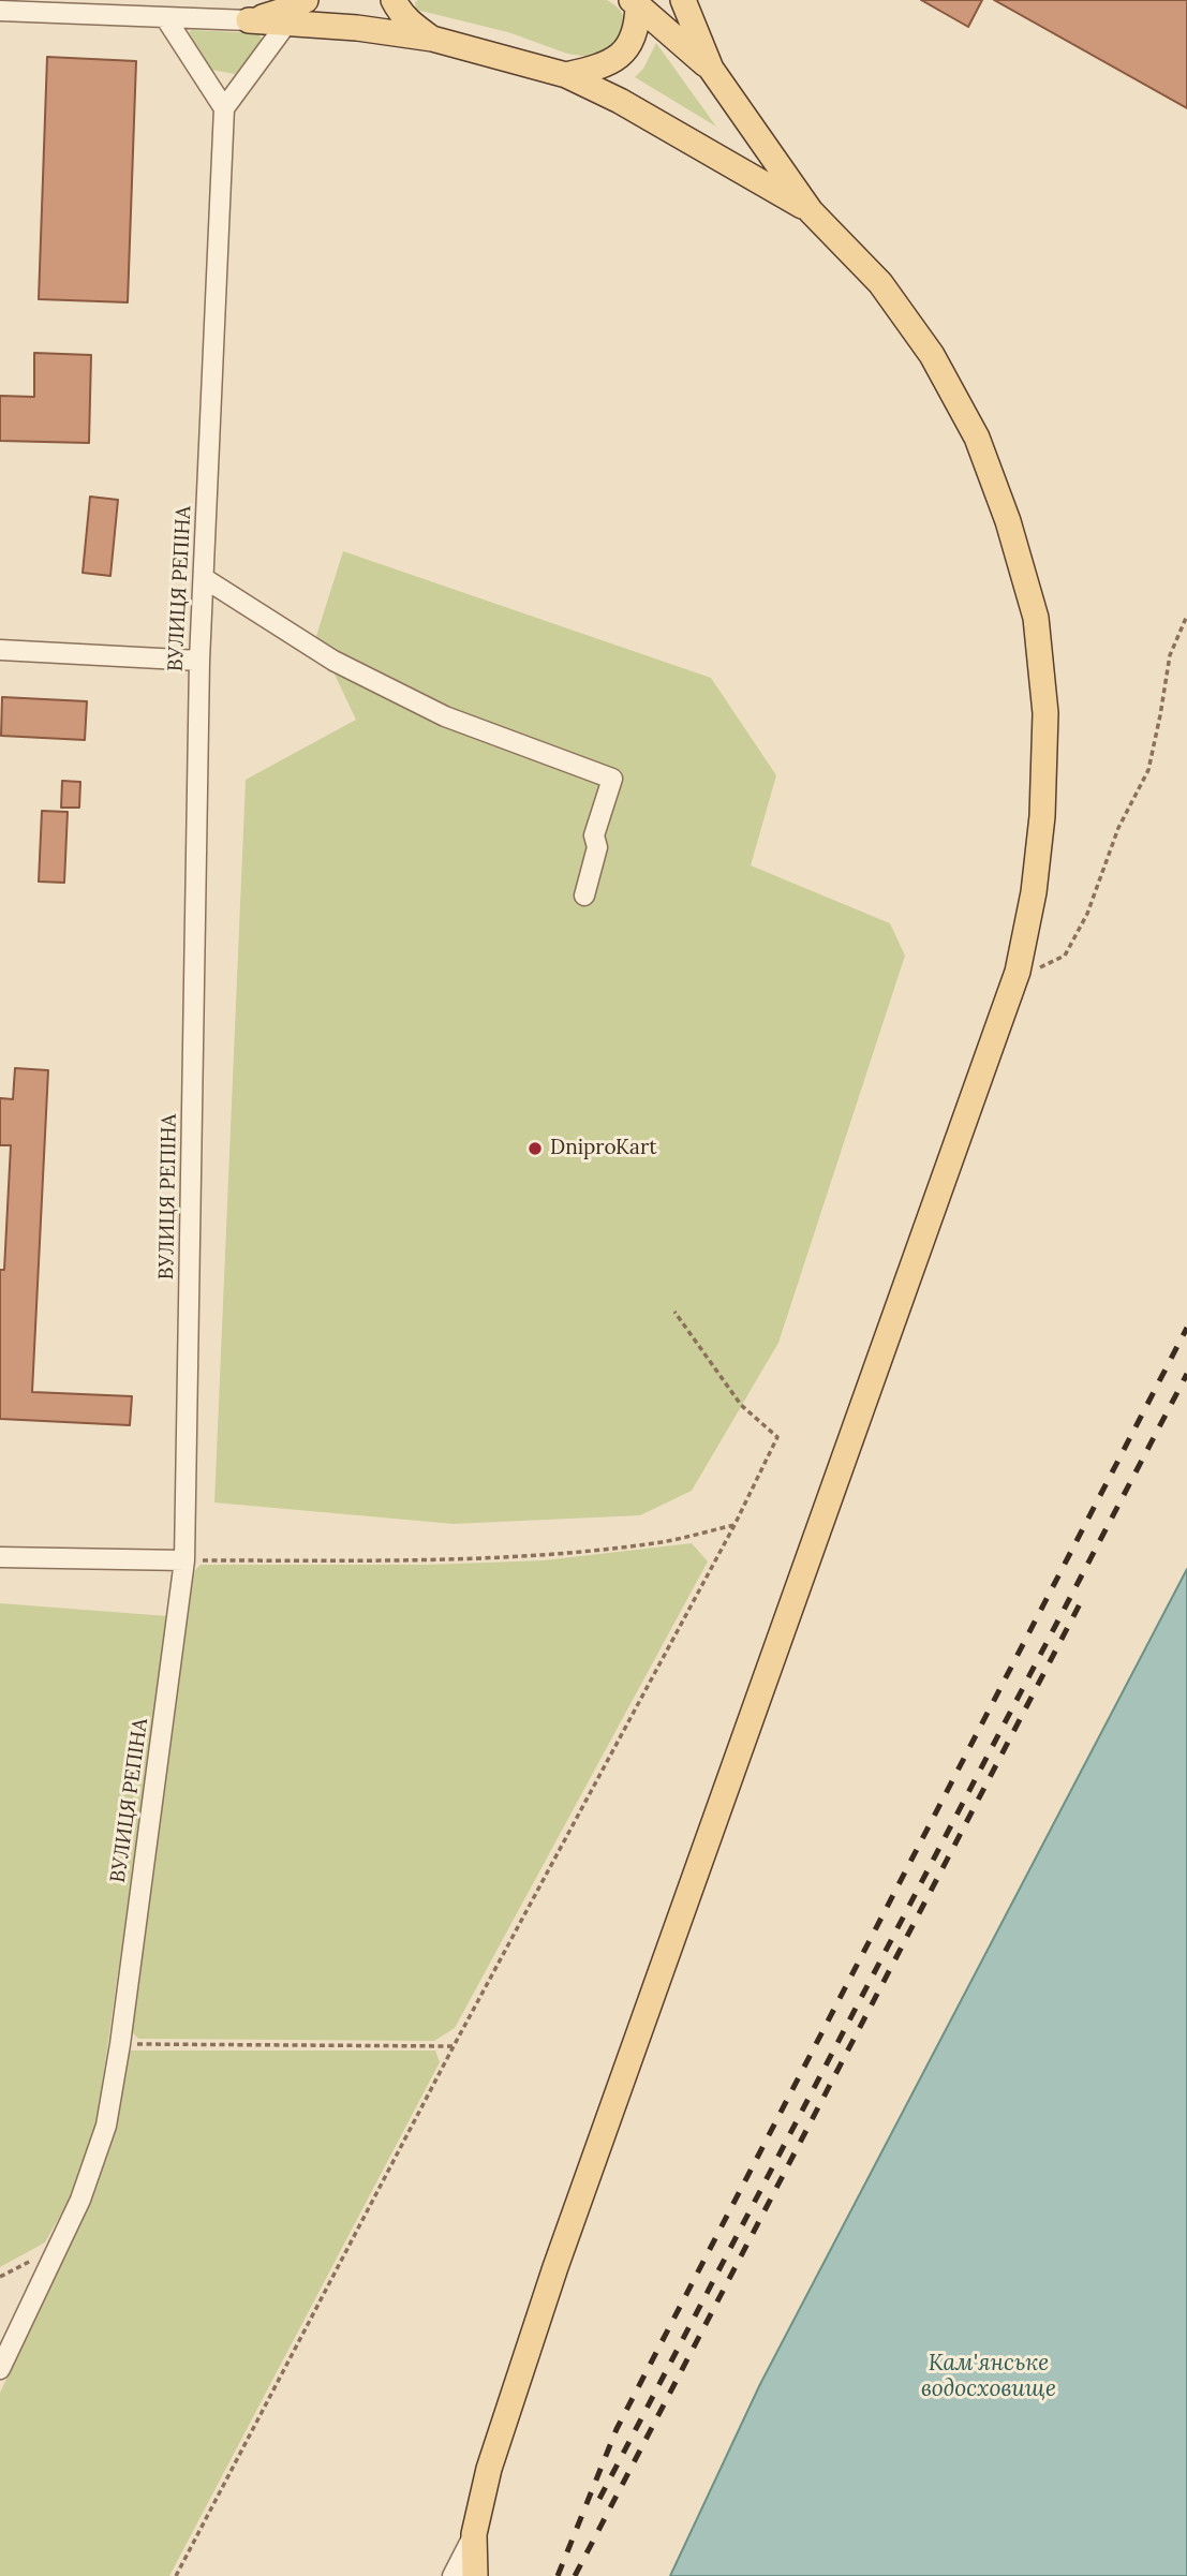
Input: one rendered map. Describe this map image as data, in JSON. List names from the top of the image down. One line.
{"streets":{"street":["ВУЛИЦЯ РЕПІНА"]},"water":["Кам'янське водосховище"],"places":["DniproKart"]}
